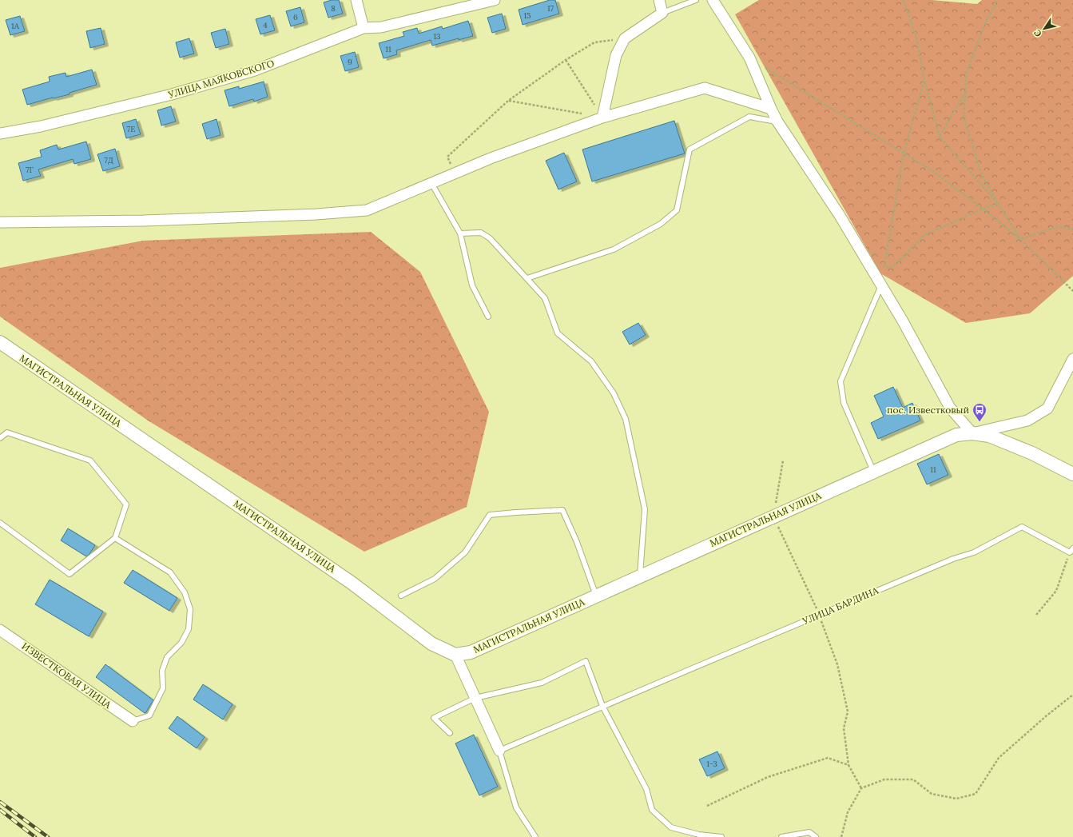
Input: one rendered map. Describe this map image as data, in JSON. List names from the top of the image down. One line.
{"streets":{"street":["УЛИЦА МАЯКОВСКОГО","МАГИСТРАЛЬНАЯ УЛИЦА","ИЗВЕСТКОВАЯ УЛИЦА"],"lane":["УЛИЦА БАРДИНА"]},"places":{"bus stop":["пос. Известковый"]},"house_numbers":["8","17","15","6","4","1А","13","11","9","7Е","7Д","7Г","11","1-3"],"north":"bottom left"}
